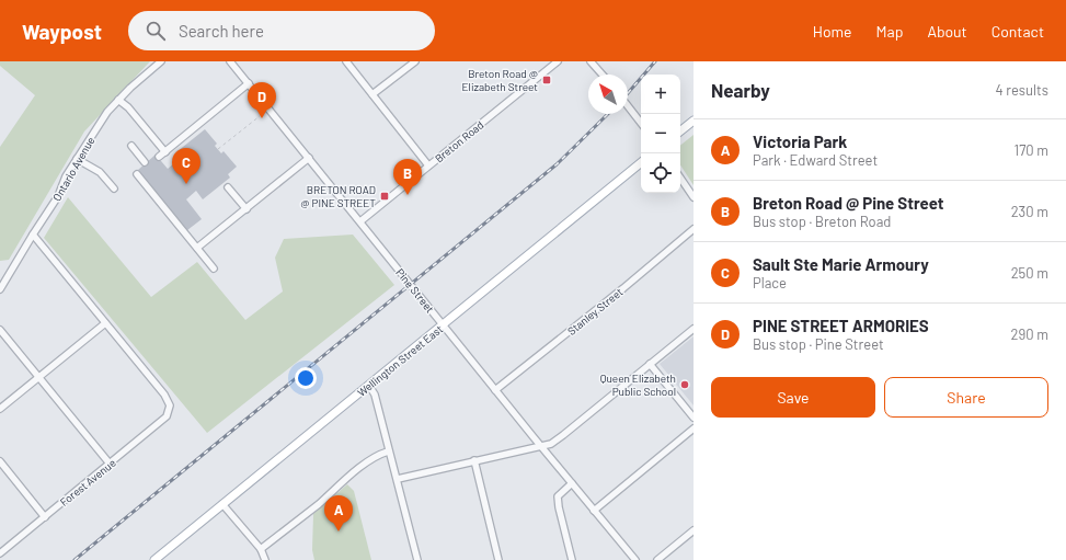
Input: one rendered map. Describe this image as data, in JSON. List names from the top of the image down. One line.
{"streets":{"main road":["Wellington Street East"],"street":["Breton Road","Ontario Avenue","Pine Street","Stanley Street","Forest Avenue"]},"crossings":[["Breton Road","Pine Street"],["Pine Street","Stanley Street"],["Pine Street","Wellington Street East"]],"places":{"transit":["Breton Road @ Elizabeth Street","BRETON ROAD @ PINE STREET"],"other":["Queen Elizabeth Public School"]},"north":"top left","page":{"header":"Waypost","search":"Search here","nav":["Home","Map","About","Contact"],"heading":["Nearby","4 results"],"map_buttons":["+","−"],"pins":["D","C","B","A"],"list":[{"mark":"A","name":"Victoria Park","note":"Park · Edward Street","value":"170 m"},{"mark":"B","name":"Breton Road @ Pine Street","note":"Bus stop · Breton Road","value":"230 m"},{"mark":"C","name":"Sault Ste Marie Armoury","note":"Place","value":"250 m"},{"mark":"D","name":"PINE STREET ARMORIES","note":"Bus stop · Pine Street","value":"290 m"}],"buttons":["Save","Share"]}}
